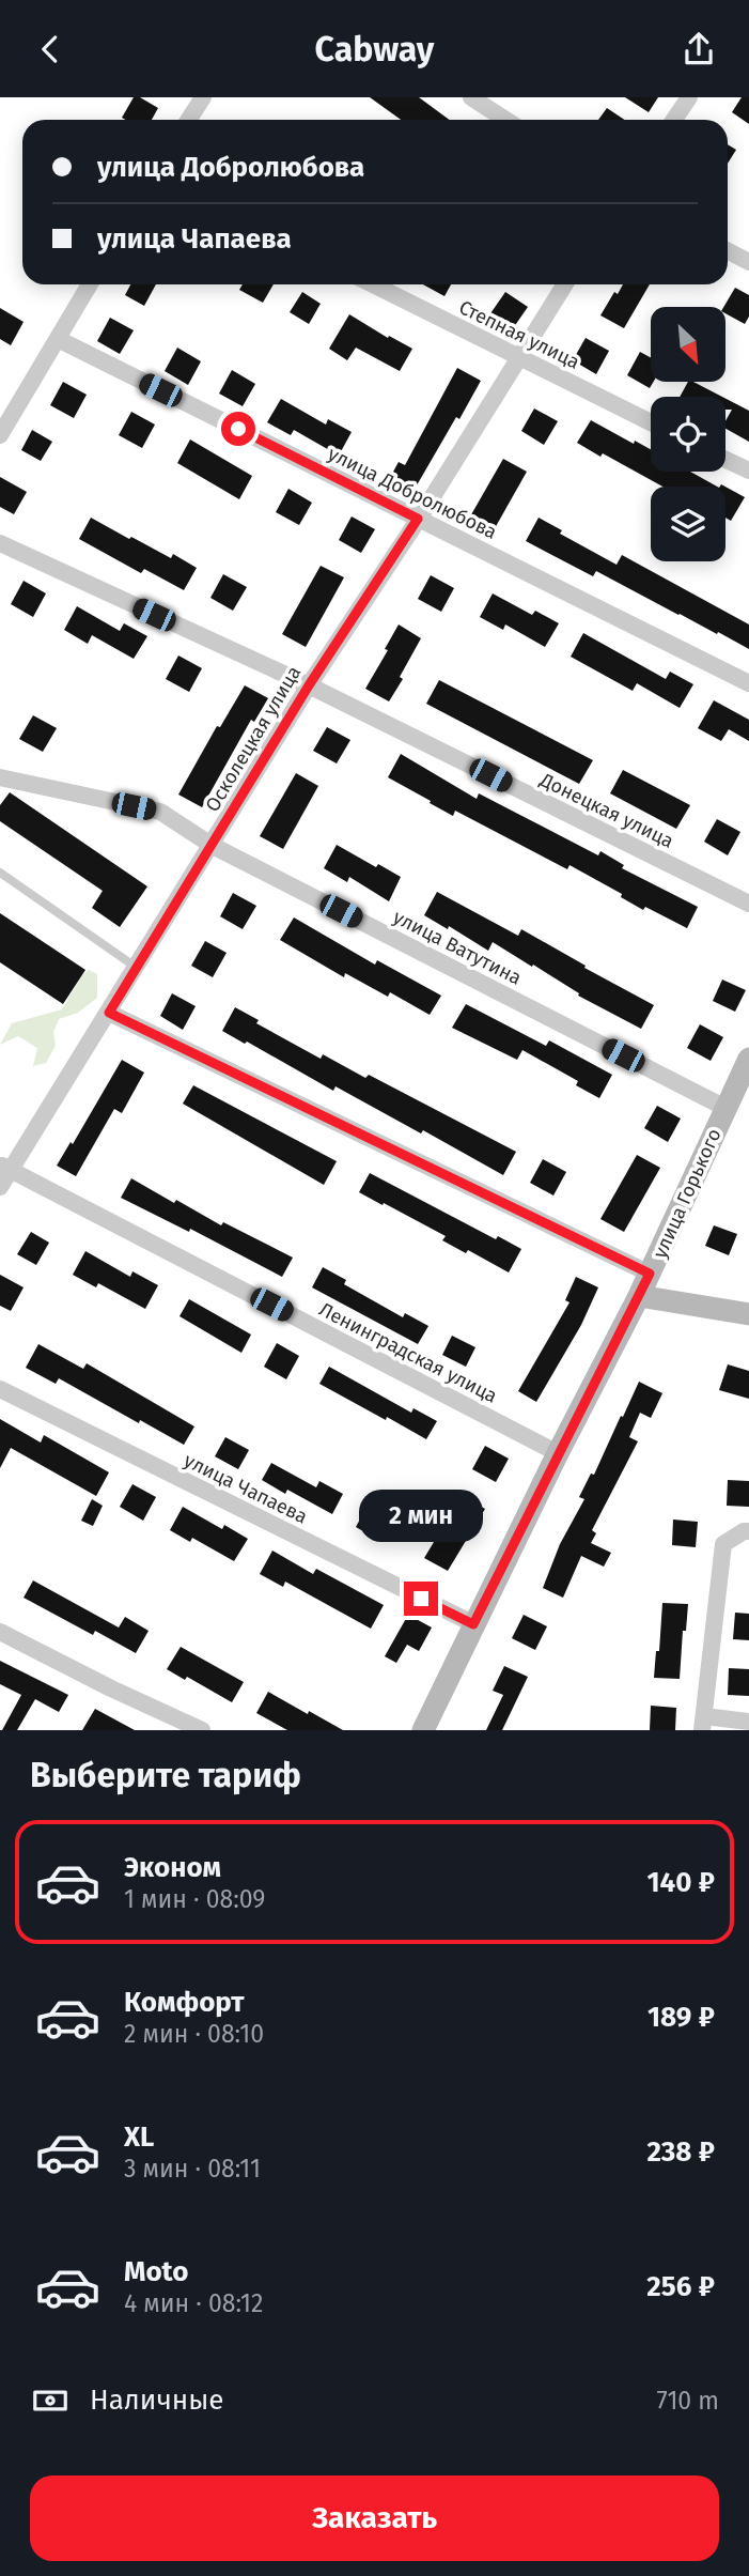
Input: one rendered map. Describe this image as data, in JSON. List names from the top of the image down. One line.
{"streets":{"street":["Степная улица","улица Добролюбова","Осколецкая улица","Донецкая улица","улица Ватутина","улица Горького","Ленинградская улица","улица Чапаева"]},"crossings":[["Степная улица","Осколецкая улица"],["улица Добролюбова","Осколецкая улица"],["Осколецкая улица","Донецкая улица"],["Осколецкая улица","улица Ватутина"],["Осколецкая улица","Ленинградская улица"],["улица Ватутина","улица Горького"],["улица Горького","Ленинградская улица"],["улица Горького","улица Чапаева"]],"north":"bottom right","page":{"header":"Cabway","banner":["улица Добролюбова","улица Чапаева"],"bubble":"2 мин","heading":"Выберите тариф","list":[{"name":"Эконом","note":"1 мин · 08:09","value":"140 ₽"},{"name":"Комфорт","note":"2 мин · 08:10","value":"189 ₽"},{"name":"XL","note":"3 мин · 08:11","value":"238 ₽"},{"name":"Moto","note":"4 мин · 08:12","value":"256 ₽"}],"pay":["Наличные","710 m"],"buttons":"Заказать"}}
